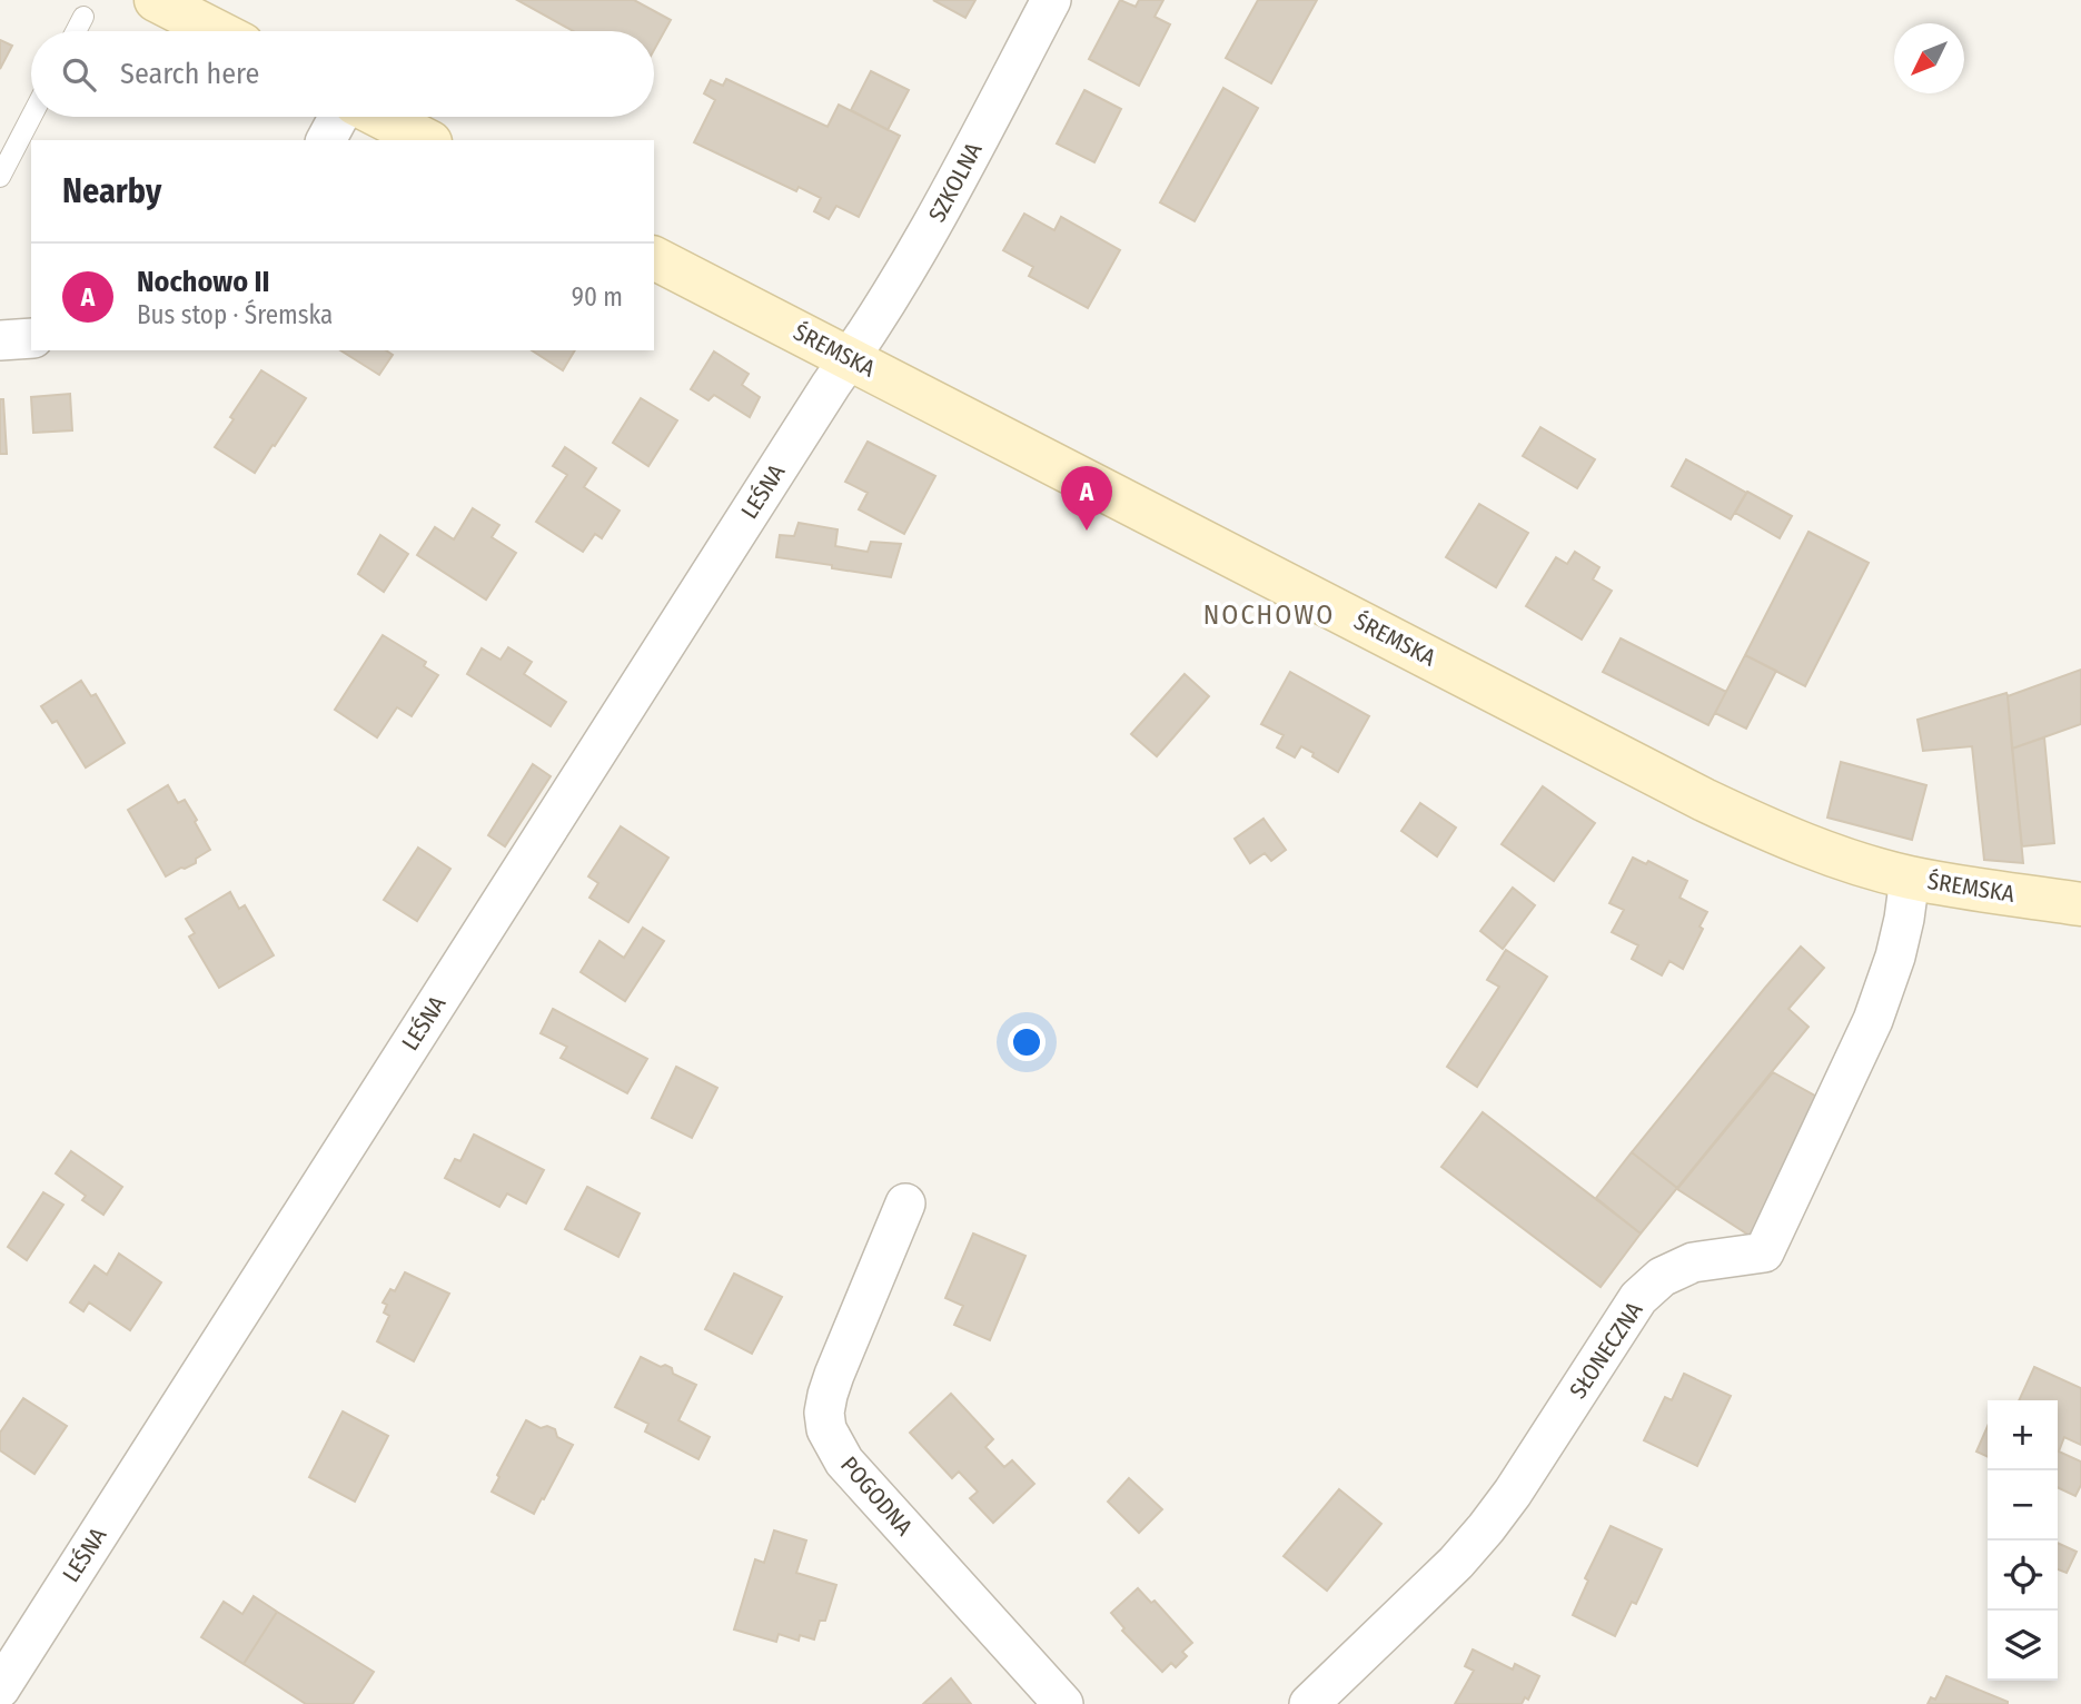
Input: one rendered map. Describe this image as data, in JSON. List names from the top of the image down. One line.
{"streets":{"main road":["ŚREMSKA"],"street":["SZKOLNA","LEŚNA","SŁONECZNA","POGODNA"]},"crossings":[["SZKOLNA","ŚREMSKA"],["SZKOLNA","LEŚNA"],["ŚREMSKA","LEŚNA"],["ŚREMSKA","SŁONECZNA"]],"districts":["NOCHOWO"],"north":"bottom left","page":{"search":"Search here","heading":"Nearby","list":[{"mark":"A","name":"Nochowo II","note":"Bus stop · Śremska","value":"90 m"}],"pins":"A","map_buttons":["+","−"]}}
